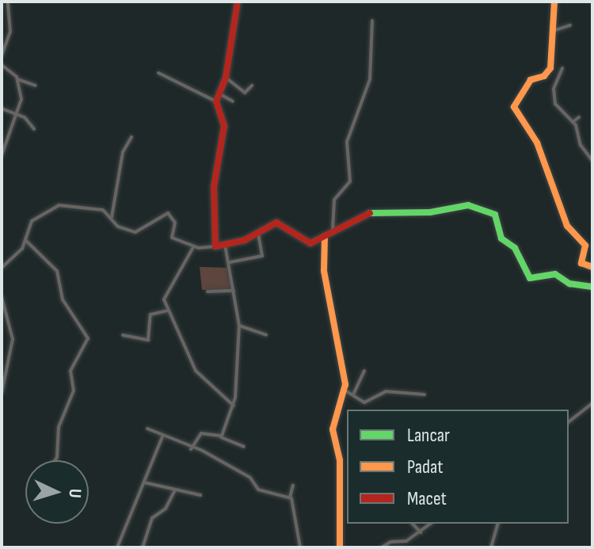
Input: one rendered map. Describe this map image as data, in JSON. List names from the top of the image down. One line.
{"legend":["Lancar","Padat","Macet"],"north":"right"}
